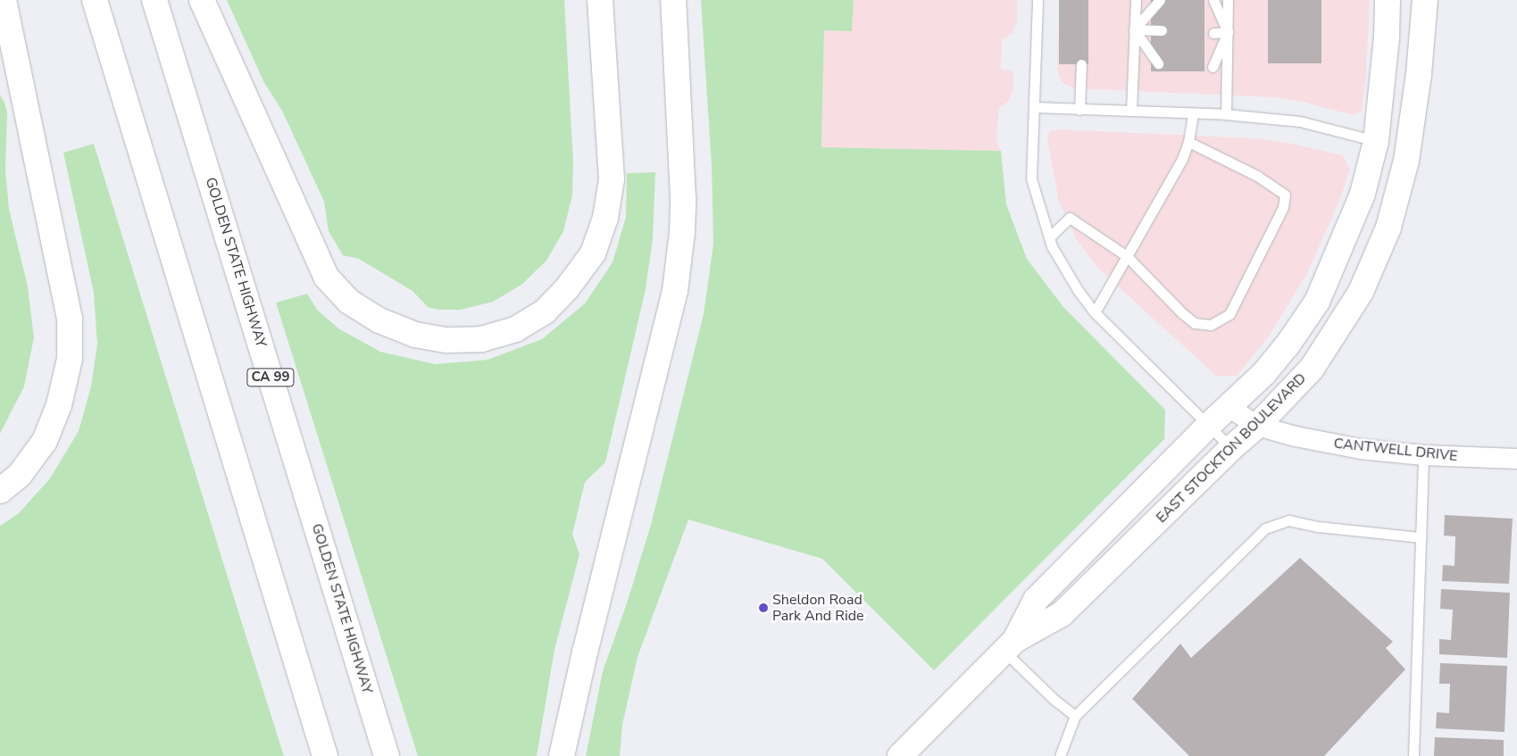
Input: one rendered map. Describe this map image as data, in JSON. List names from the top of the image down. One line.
{"streets":{"main road":["GOLDEN STATE HIGHWAY","CA 99","EAST STOCKTON BOULEVARD"],"street":["CANTWELL DRIVE"]},"crossings":[["EAST STOCKTON BOULEVARD","CANTWELL DRIVE"]],"places":["Sheldon Road Park And Ride"]}
